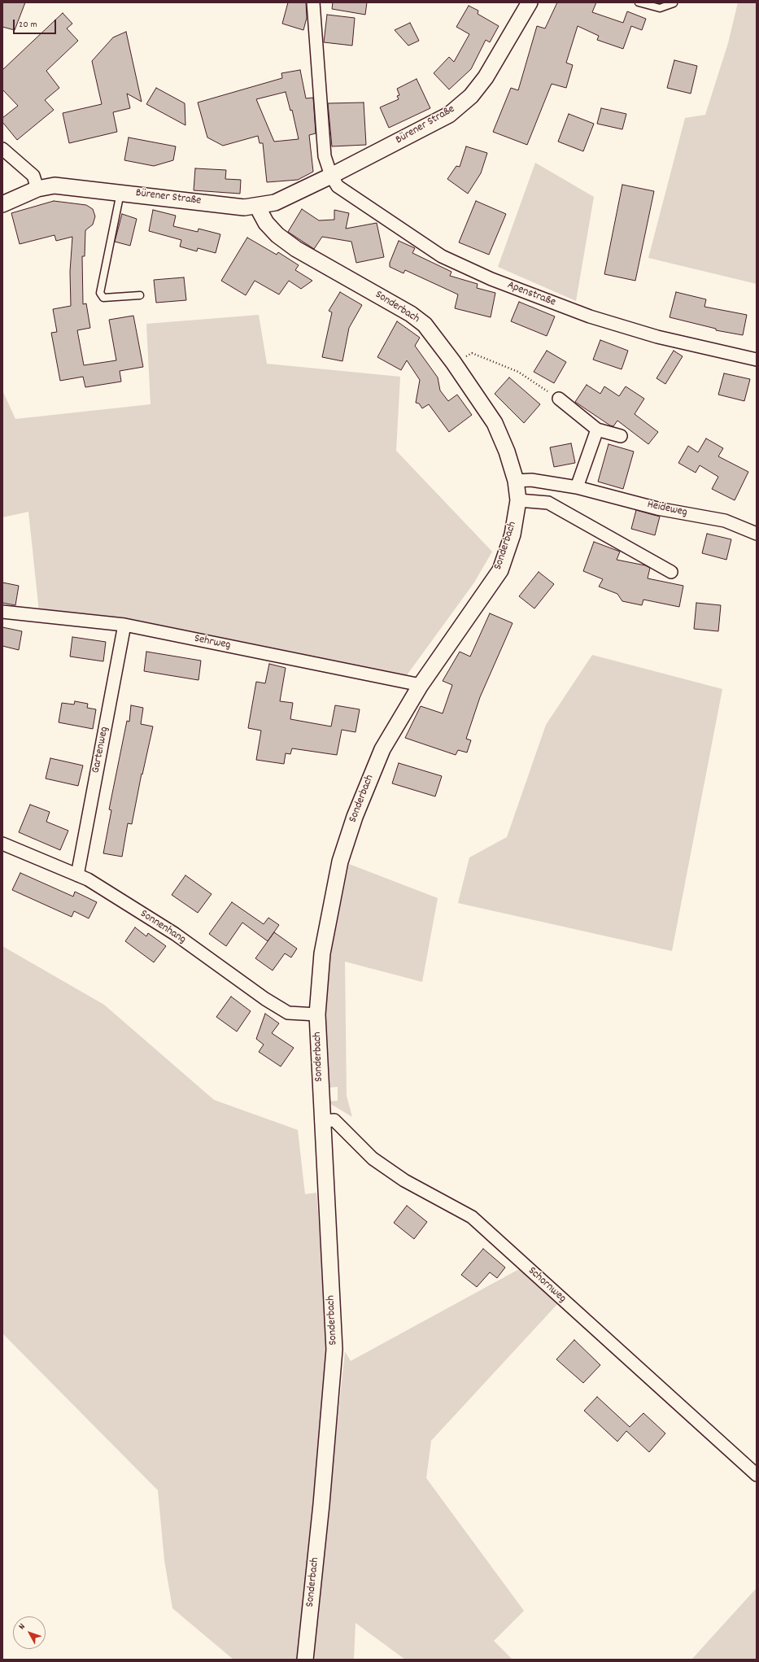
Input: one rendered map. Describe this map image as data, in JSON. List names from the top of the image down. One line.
{"streets":{"street":["Bürener Straße","Apenstraße","Sonderbach","Heideweg","Sehrweg","Gartenweg","Sonnenhang","Schornweg"]},"crossings":[["Bürener Straße","Apenstraße"],["Bürener Straße","Sonderbach"],["Sonderbach","Heideweg"],["Sonderbach","Sehrweg"],["Sonderbach","Sonnenhang"],["Sonderbach","Schornweg"],["Sehrweg","Gartenweg"],["Gartenweg","Sonnenhang"]],"scale_bar":"20 m","north":"top left"}
